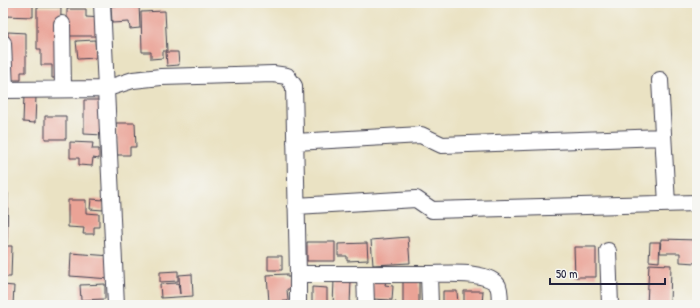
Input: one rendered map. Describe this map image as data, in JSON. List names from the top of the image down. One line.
{"scale_bar":"50 m"}
